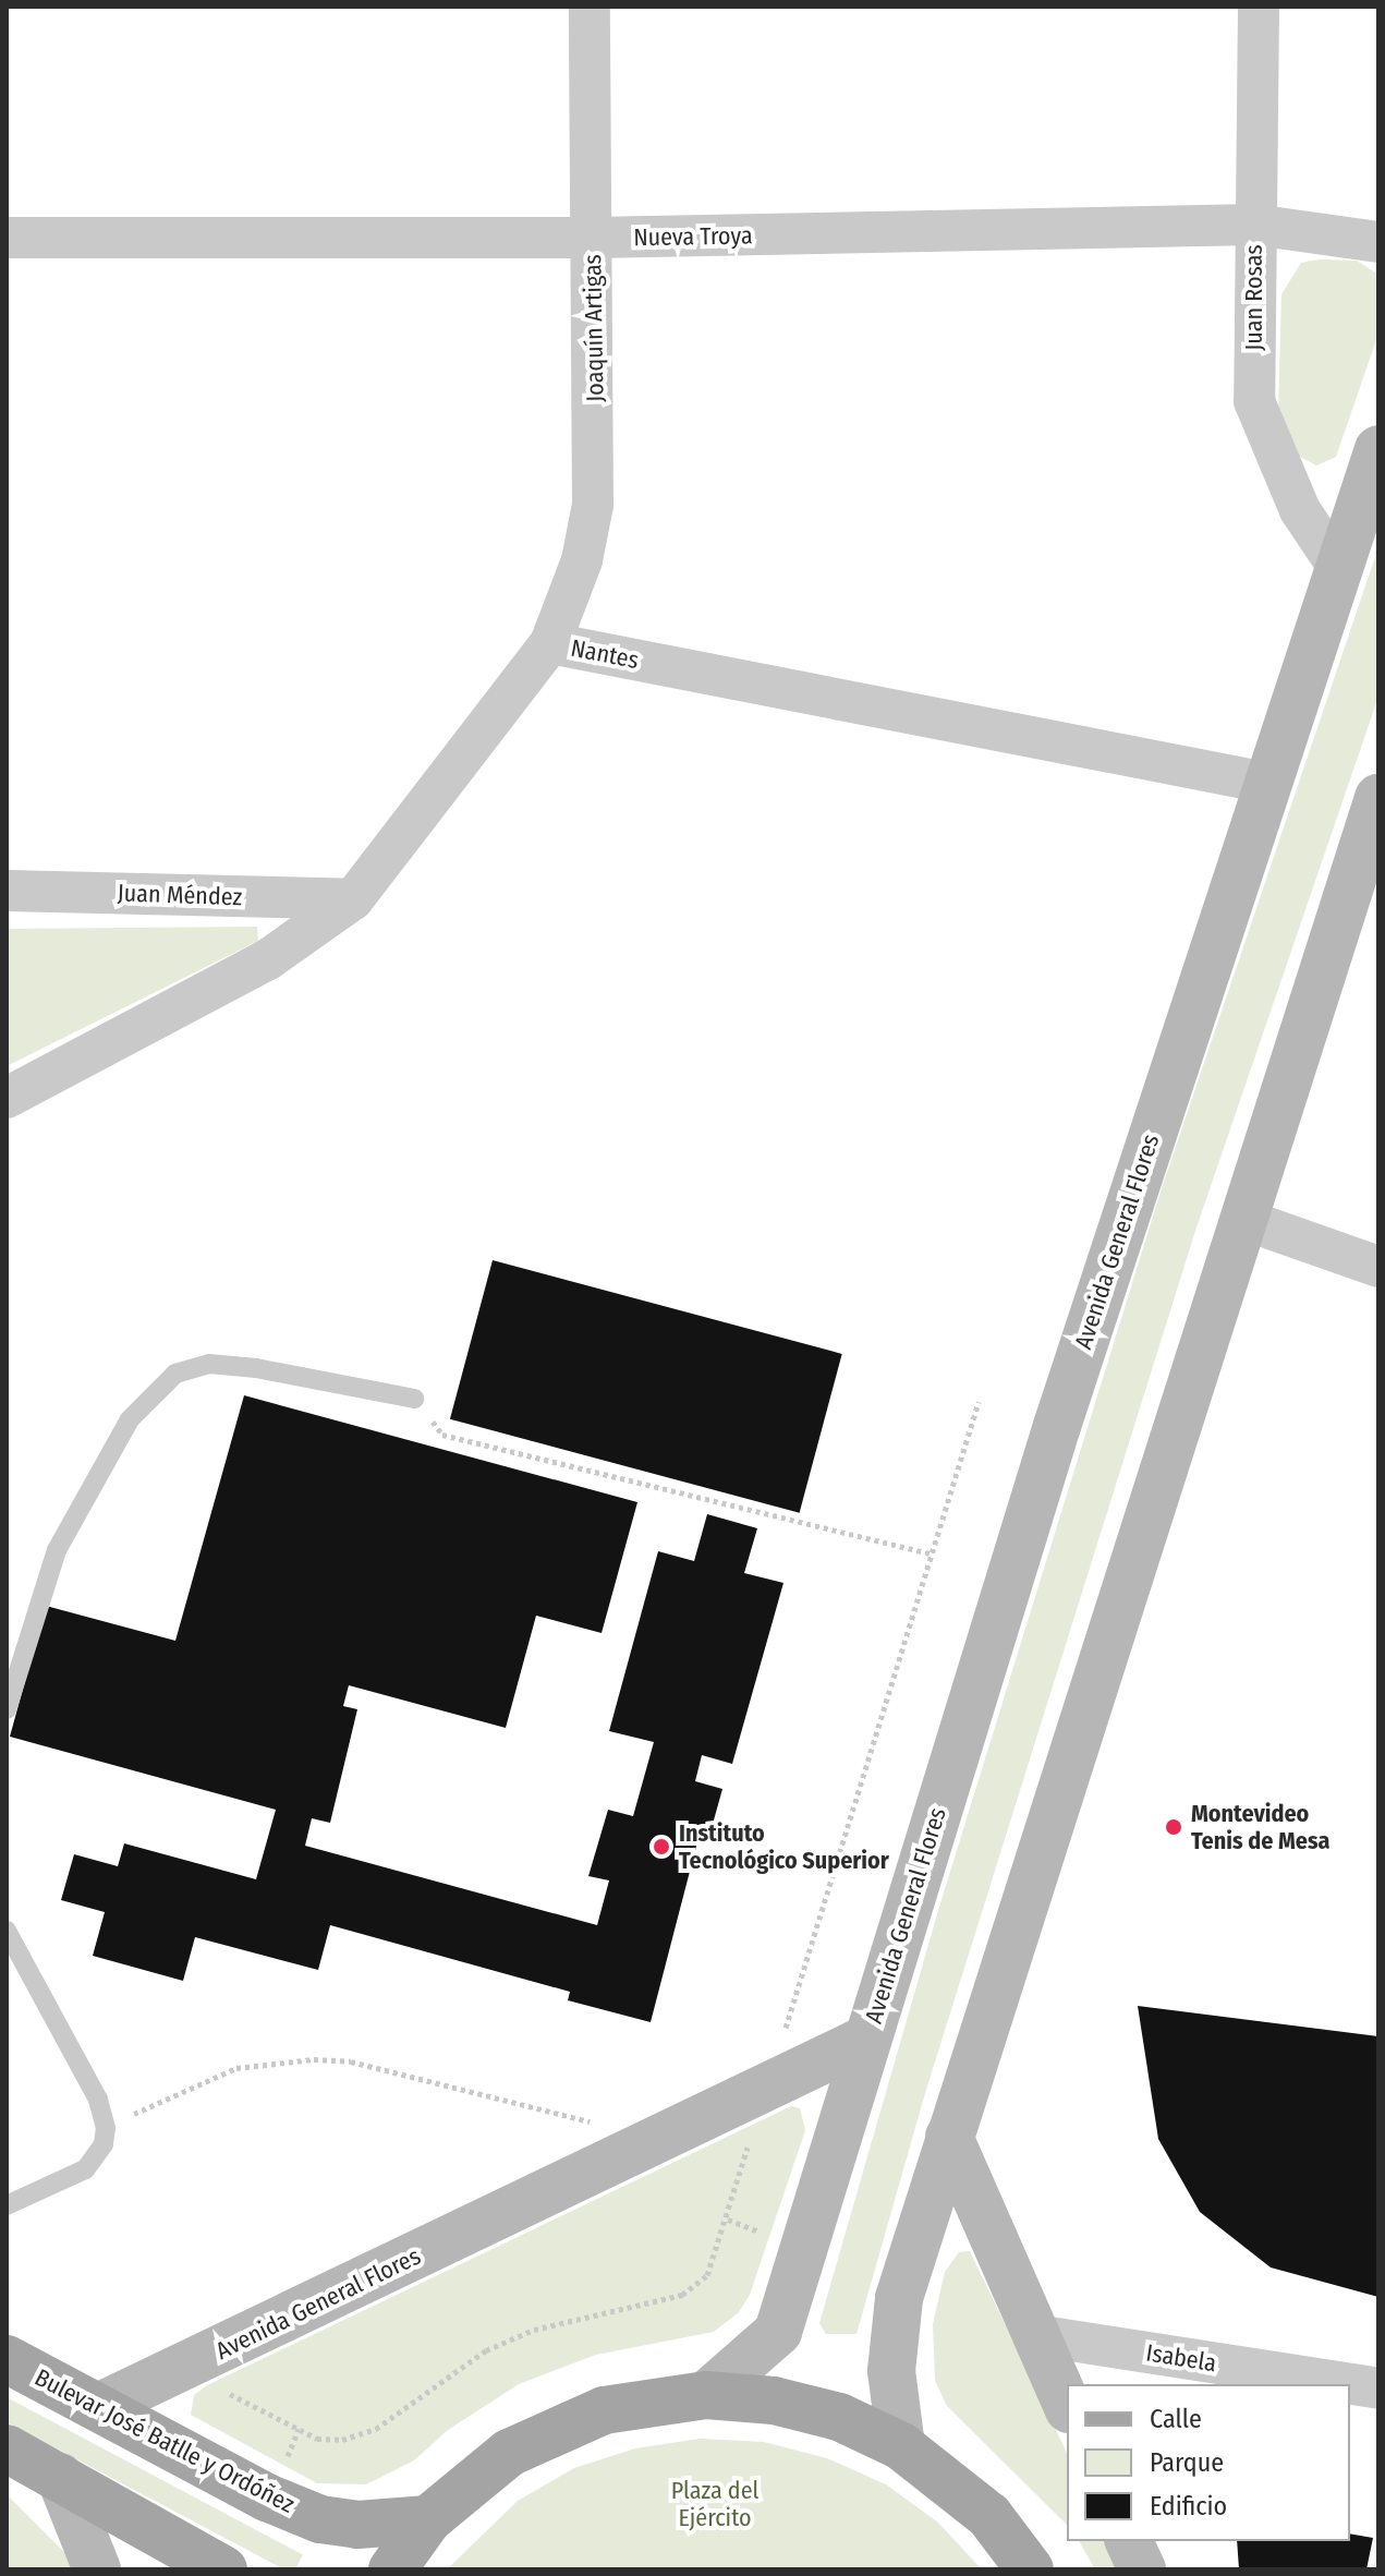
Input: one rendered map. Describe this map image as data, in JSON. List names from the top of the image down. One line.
{"streets":{"main road":["Avenida General Flores","Bulevar José Batlle y Ordóñez"],"street":["Nueva Troya","Juan Rosas","Joaquín Artigas","Nantes","Juan Méndez","Isabela"]},"crossings":[["Nueva Troya","Juan Rosas"],["Nueva Troya","Joaquín Artigas"],["Juan Rosas","Avenida General Flores"],["Joaquín Artigas","Nantes"],["Nantes","Juan Méndez"],["Nantes","Avenida General Flores"],["Avenida General Flores","Bulevar José Batlle y Ordóñez"]],"parks":["Plaza del Ejército"],"places":["Montevideo Tenis de Mesa","Instituto Tecnológico Superior"],"legend":["Calle","Parque","Edificio"]}
